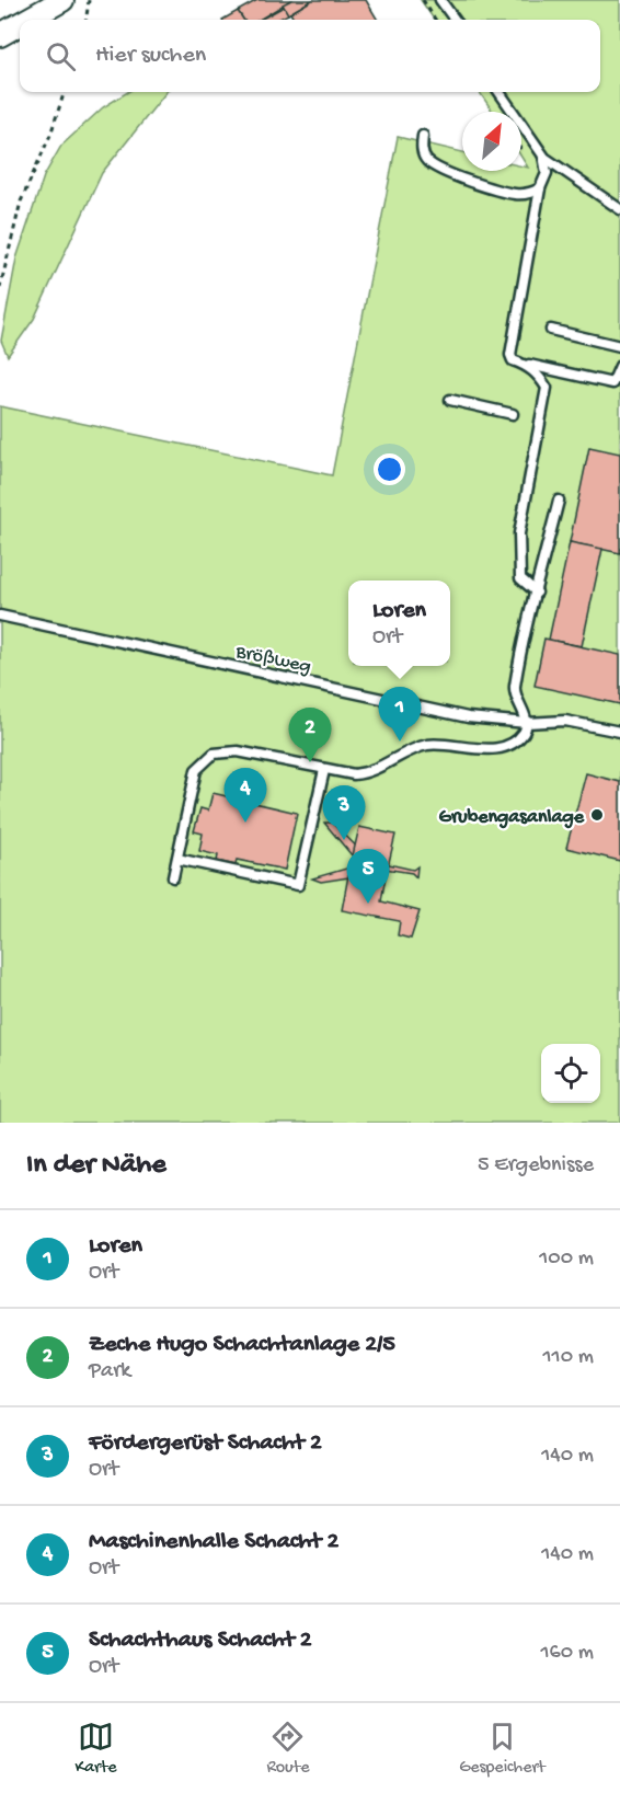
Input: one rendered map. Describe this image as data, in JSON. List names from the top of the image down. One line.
{"streets":{"lane":["Brößweg"]},"places":["Grubengasanlage"],"north":"top right","page":{"search":"Hier suchen","popup":["Loren","Ort"],"pins":["1","2","4","3","5"],"heading":["In der Nähe","5 Ergebnisse"],"list":[{"mark":"1","name":"Loren","note":"Ort","value":"100 m"},{"mark":"2","name":"Zeche Hugo Schachtanlage 2/5","note":"Park","value":"110 m"},{"mark":"3","name":"Fördergerüst Schacht 2","note":"Ort","value":"140 m"},{"mark":"4","name":"Maschinenhalle Schacht 2","note":"Ort","value":"140 m"},{"mark":"5","name":"Schachthaus Schacht 2","note":"Ort","value":"160 m"}],"nav":["Karte","Route","Gespeichert"]}}
